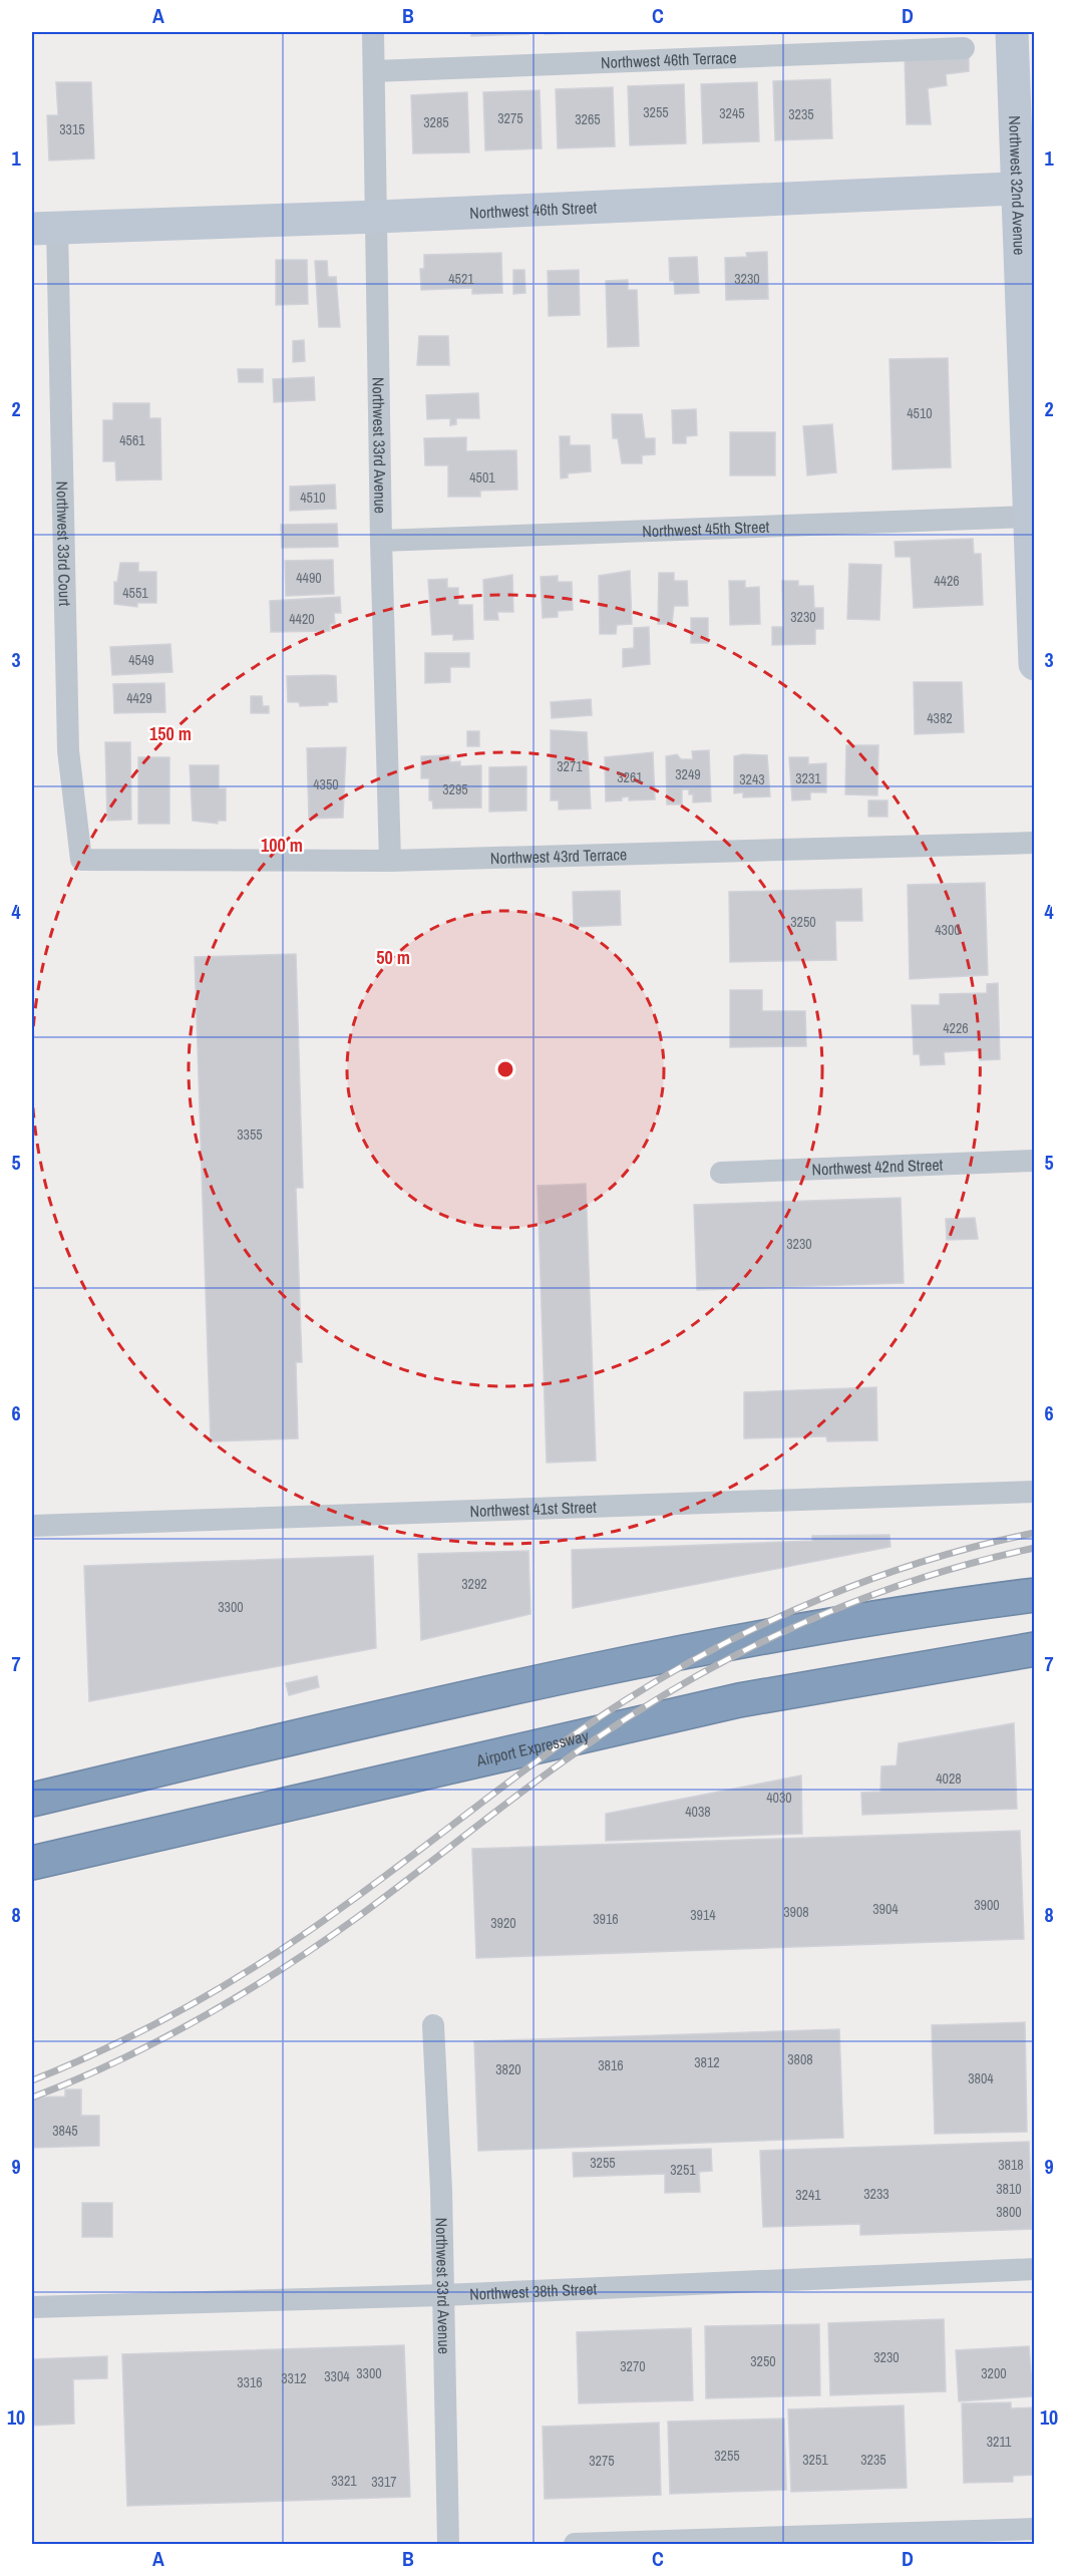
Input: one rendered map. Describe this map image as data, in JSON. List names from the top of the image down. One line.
{"streets":{"highway":["Airport Expressway"],"street":["Northwest 46th Terrace","Northwest 32nd Avenue","Northwest 46th Street","Northwest 33rd Avenue","Northwest 45th Street","Northwest 33rd Court","Northwest 43rd Terrace","Northwest 42nd Street","Northwest 41st Street","Northwest 38th Street"]},"crossings":[["Northwest 46th Terrace","Northwest 33rd Avenue"],["Northwest 32nd Avenue","Northwest 46th Street"],["Northwest 32nd Avenue","Northwest 45th Street"],["Northwest 46th Street","Northwest 33rd Avenue"],["Northwest 46th Street","Northwest 33rd Court"],["Northwest 33rd Avenue","Northwest 45th Street"],["Northwest 33rd Avenue","Northwest 43rd Terrace"],["Northwest 33rd Avenue","Northwest 38th Street"],["Northwest 33rd Court","Northwest 43rd Terrace"]],"house_numbers":["3255","3245","3235","3275","3265","3285","3315","4521","3230","4510","4561","4501","4510","4490","4426","4551","3230","4420","4549","4429","4382","3271","3249","3261","3231","3243","4350","3295","3250","4300","4226","3355","3230","3292","3300","4028","4030","4038","3900","3904","3908","3914","3916","3920","3808","3812","3816","3820","3804","3845","3255","3818","3251","3810","3233","3241","3800","3230","3250","3270","3300","3200","3304","3312","3316","3211","3255","3251","3235","3275","3321","3317"],"grid":{"columns":["A","B","C","D"],"rows":["1","2","3","4","5","6","7","8","9","10"]},"rings":["150 m","100 m","50 m"]}
